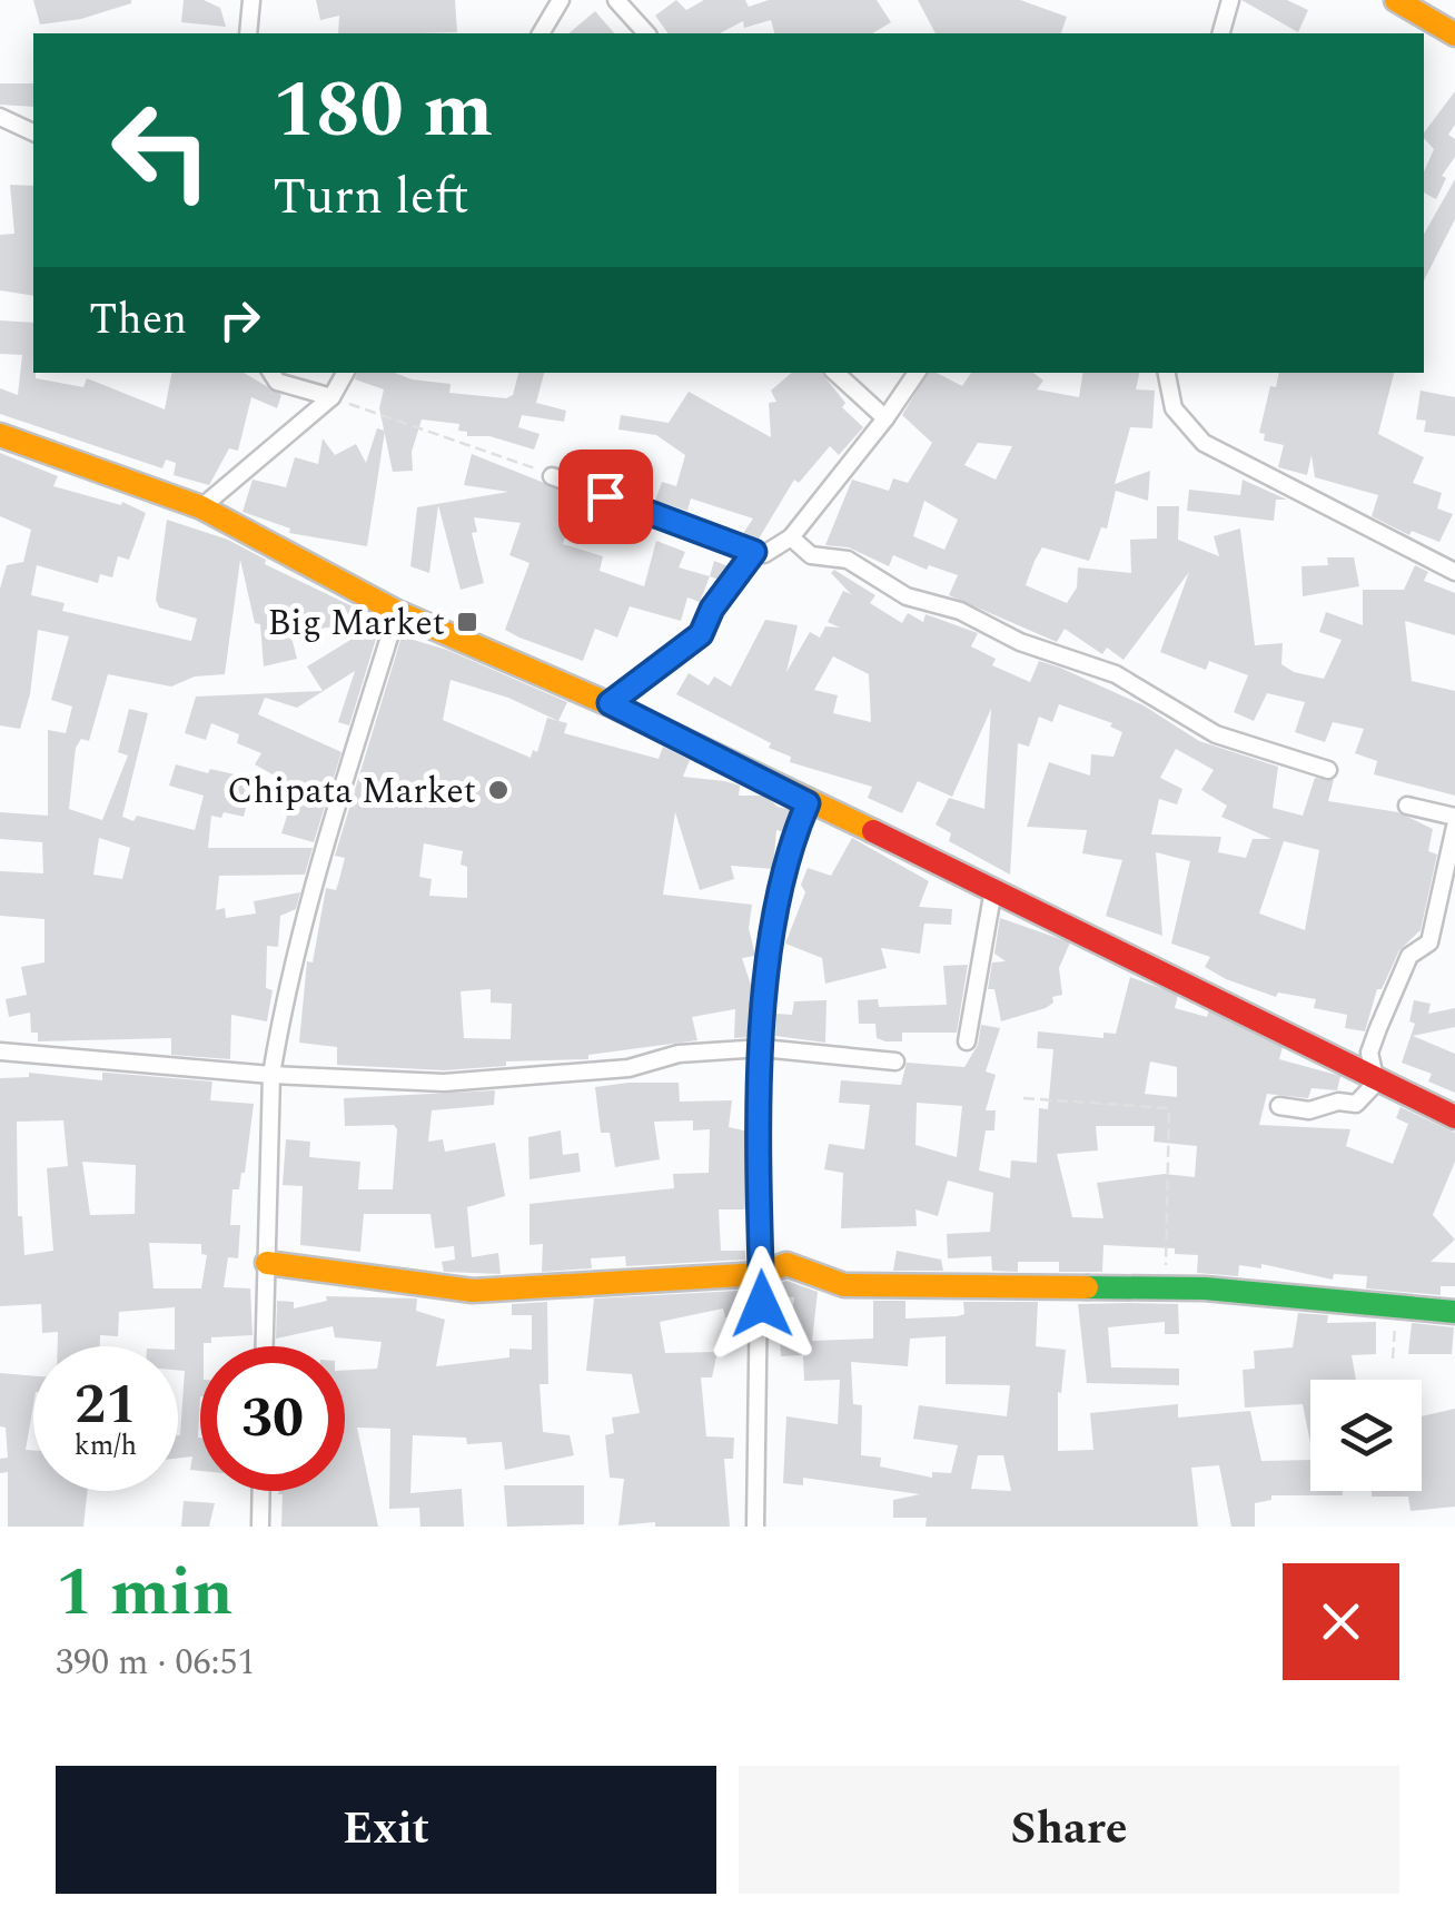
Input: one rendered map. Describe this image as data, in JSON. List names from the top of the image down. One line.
{"places":{"transit":["Big Market"],"other":["Chipata Market"]},"page":{"turn":["180 m","Turn left"],"then":"Then","speed":"21 km/h","limit":"30","heading":["1 min","390 m · 06:51"],"buttons":["Exit","Share"]}}
